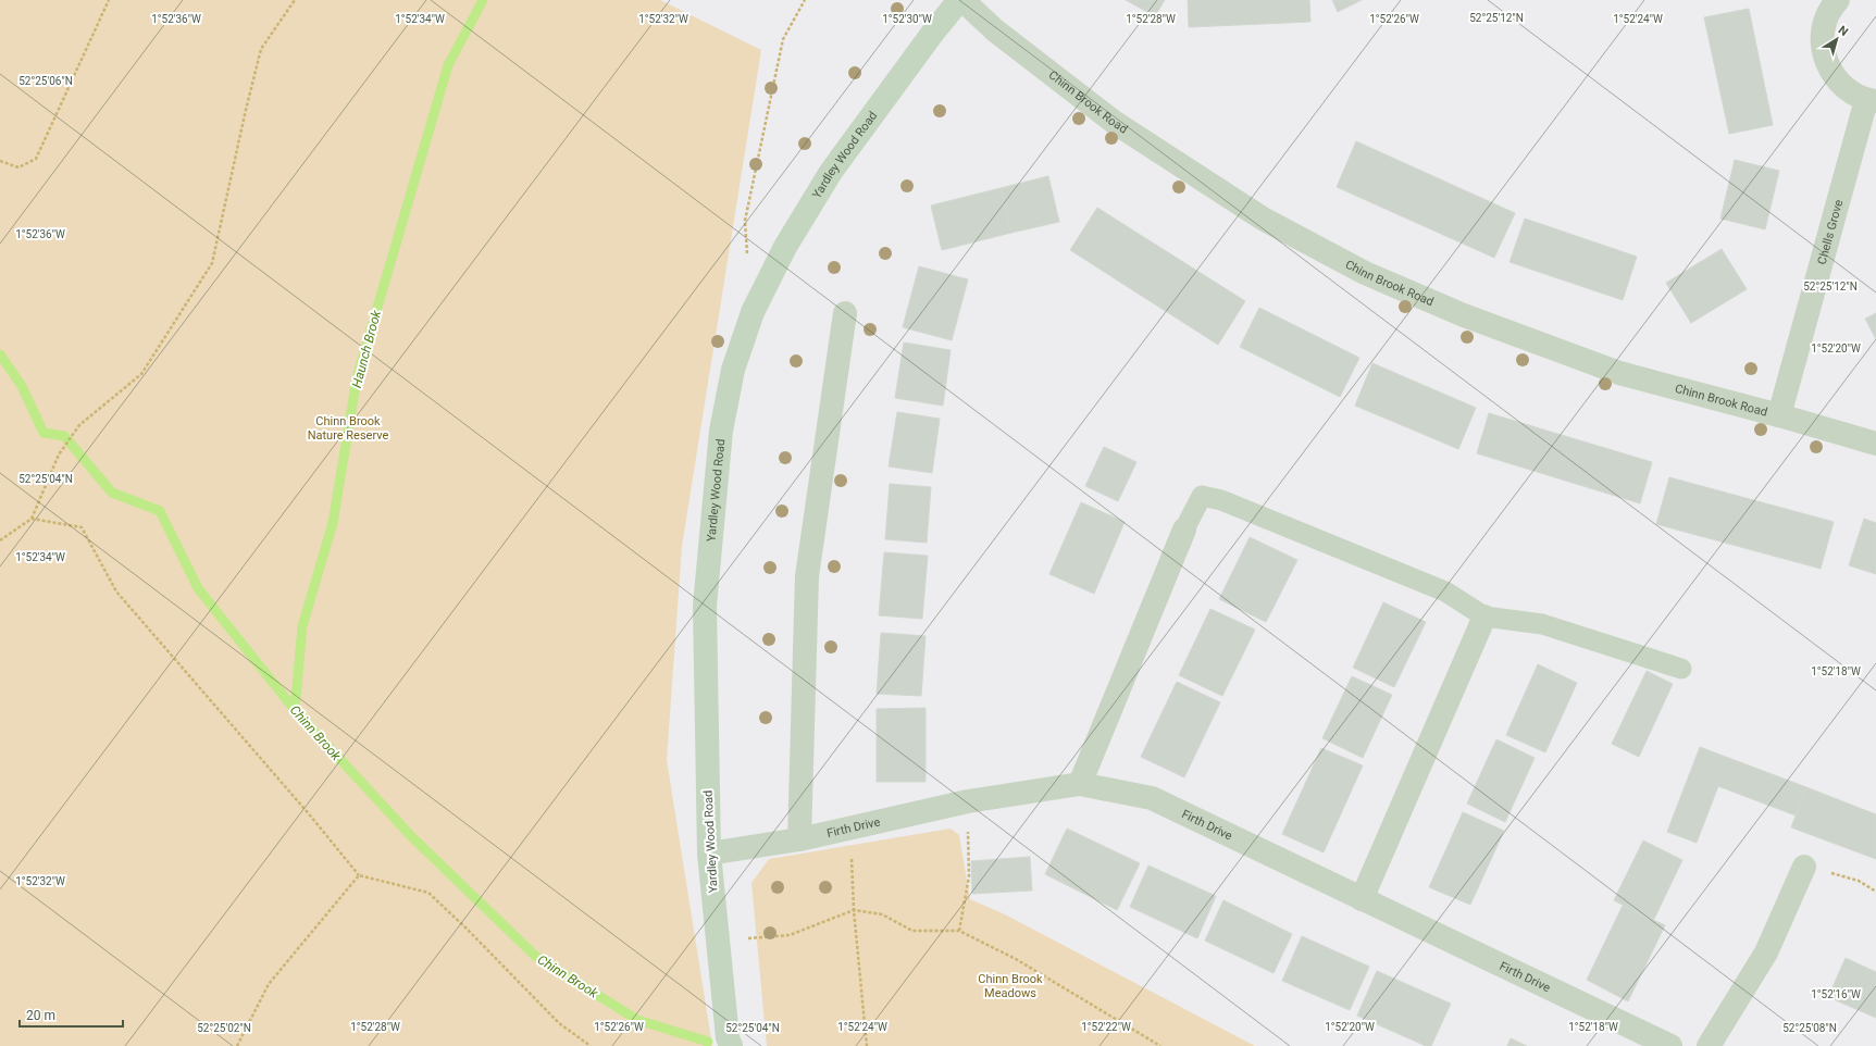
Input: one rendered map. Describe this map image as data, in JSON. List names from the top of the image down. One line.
{"streets":{"street":["Chinn Brook Road","Yardley Wood Road","Chells Grove","Firth Drive"]},"crossings":[["Chinn Brook Road","Chells Grove"],["Yardley Wood Road","Firth Drive"]],"water":["Haunch Brook","Chinn Brook"],"parks":["Chinn Brook Nature Reserve","Chinn Brook Meadows"],"scale_bar":"20 m","north":"top right","coordinates":["52°25'12\"N","1°52'36\"W","1°52'34\"W","1°52'32\"W","1°52'30\"W","1°52'28\"W","1°52'26\"W","1°52'24\"W","52°25'06\"N","1°52'20\"W","52°25'04\"N","1°52'18\"W","1°52'16\"W","1°52'22\"W","52°25'02\"N","52°25'08\"N"]}
